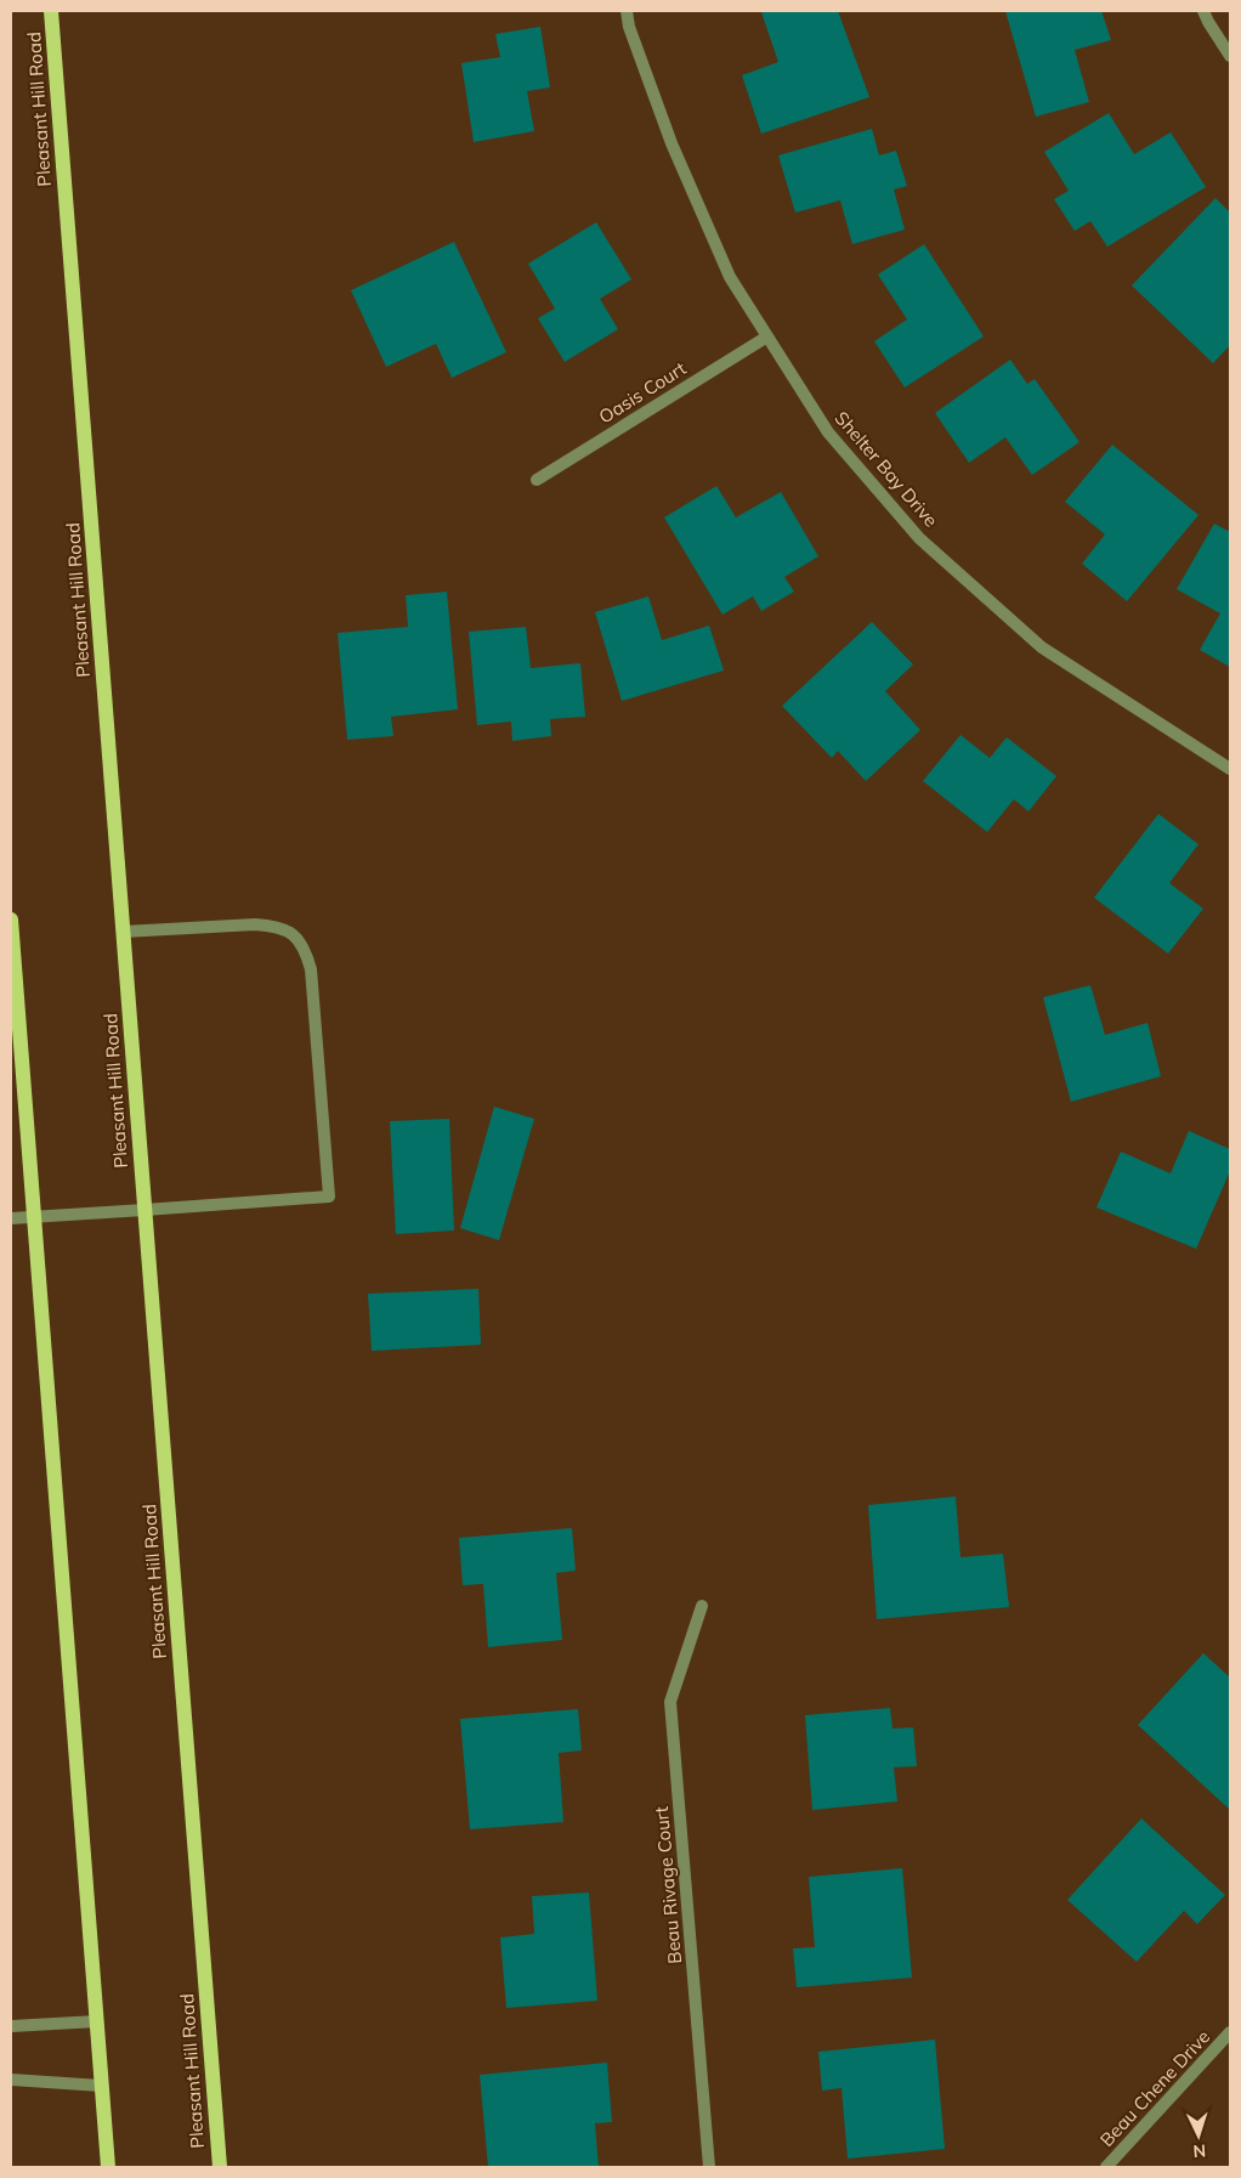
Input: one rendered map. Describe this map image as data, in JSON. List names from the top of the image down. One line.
{"streets":{"main road":["Pleasant Hill Road"],"street":["Oasis Court","Shelter Bay Drive","Beau Rivage Court","Beau Chene Drive"]},"crossings":[["Oasis Court","Shelter Bay Drive"]],"north":"bottom"}
